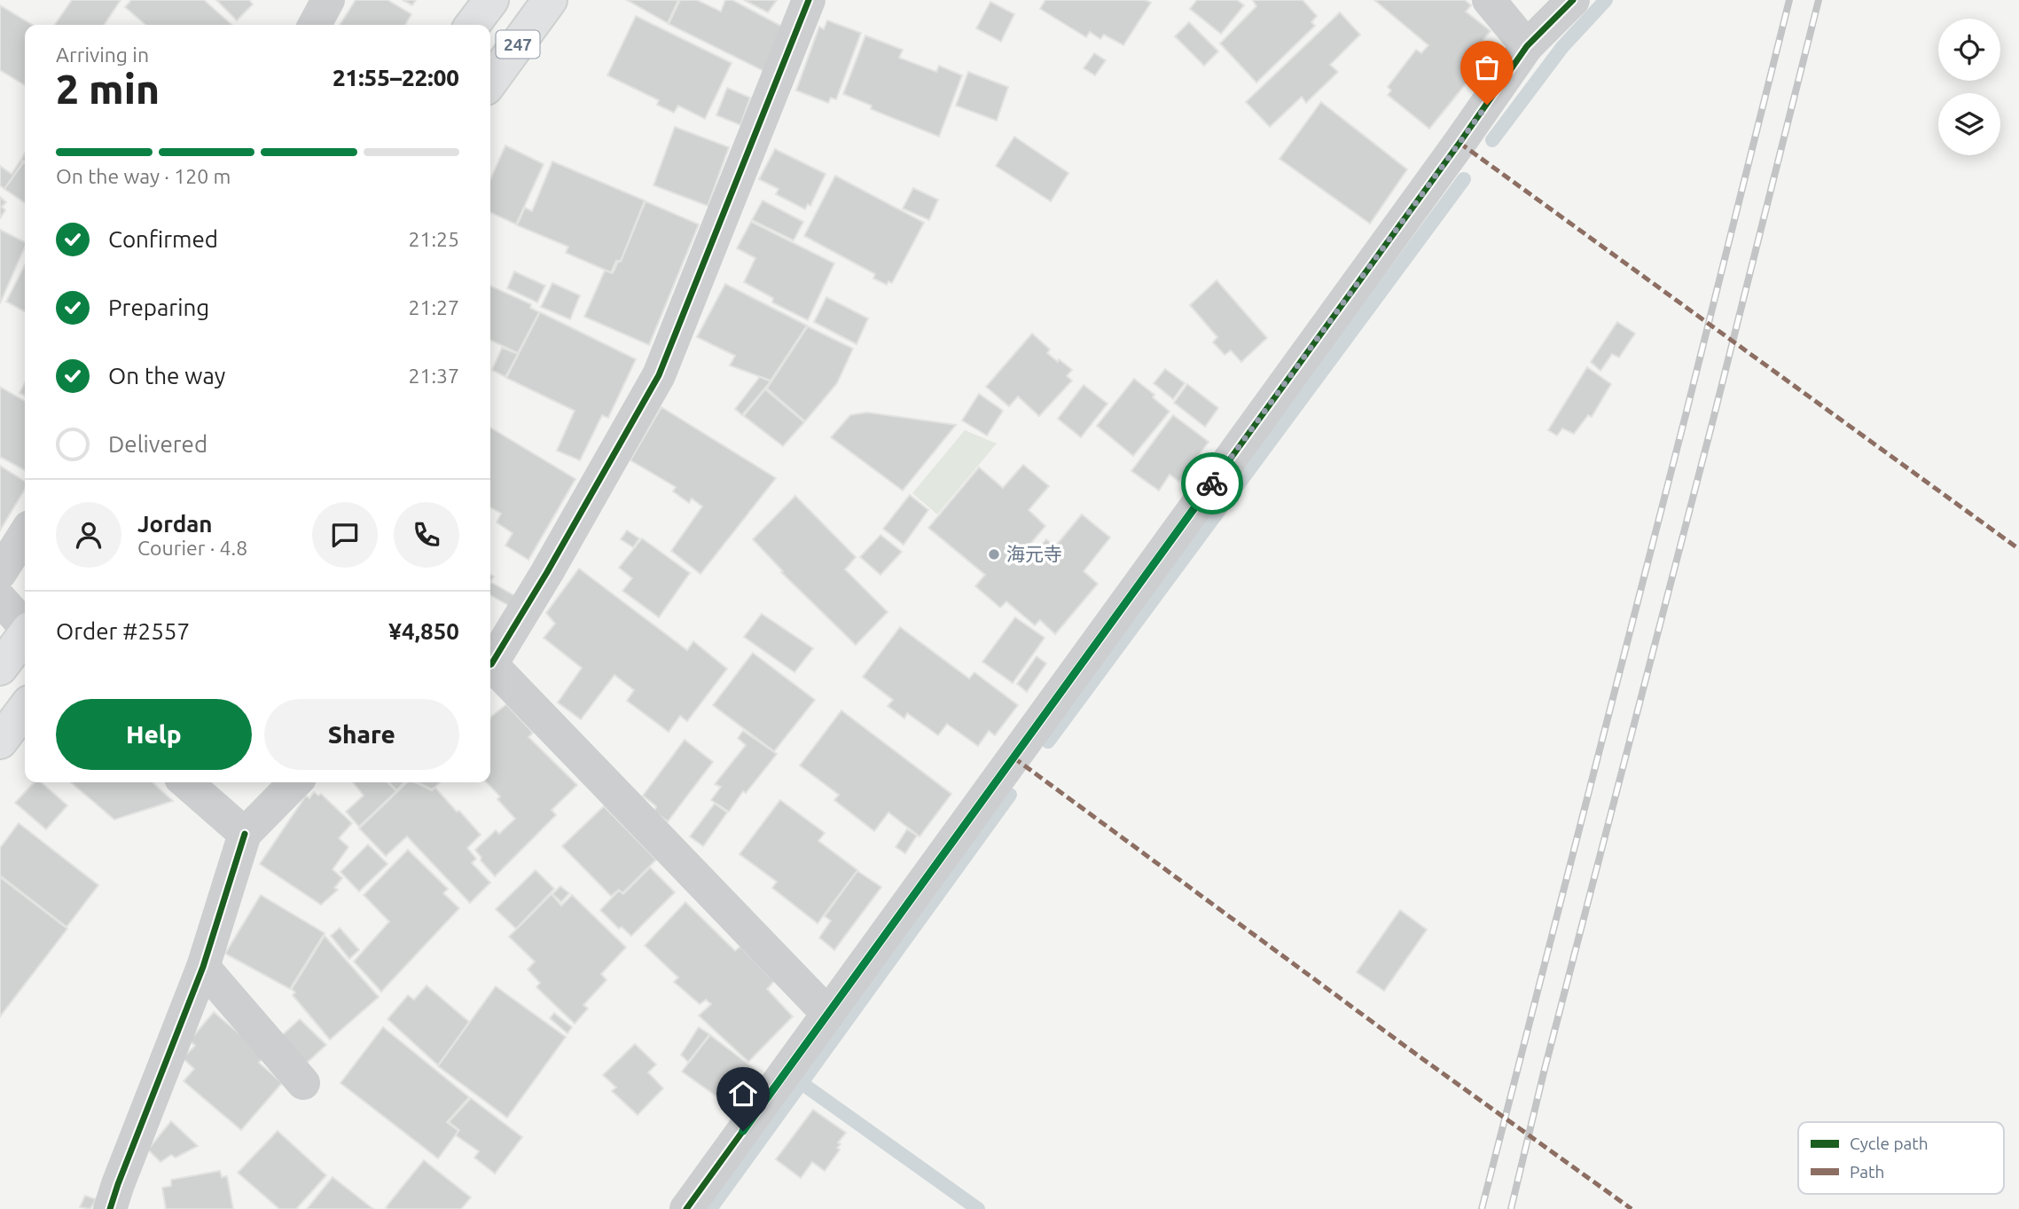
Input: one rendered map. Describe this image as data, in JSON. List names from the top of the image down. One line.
{"streets":{"highway":["247"]},"places":["海元寺"],"legend":["Cycle path","Path"],"page":{"heading":["2 min","Arriving in","21:55–22:00"],"panel":["Jordan","Courier · 4.8","Order #2557","¥4,850"],"bar":"On the way · 120 m","list":[["Confirmed","21:25"],["Preparing","21:27"],["On the way","21:37"],"Delivered"],"buttons":["Help","Share"]}}
